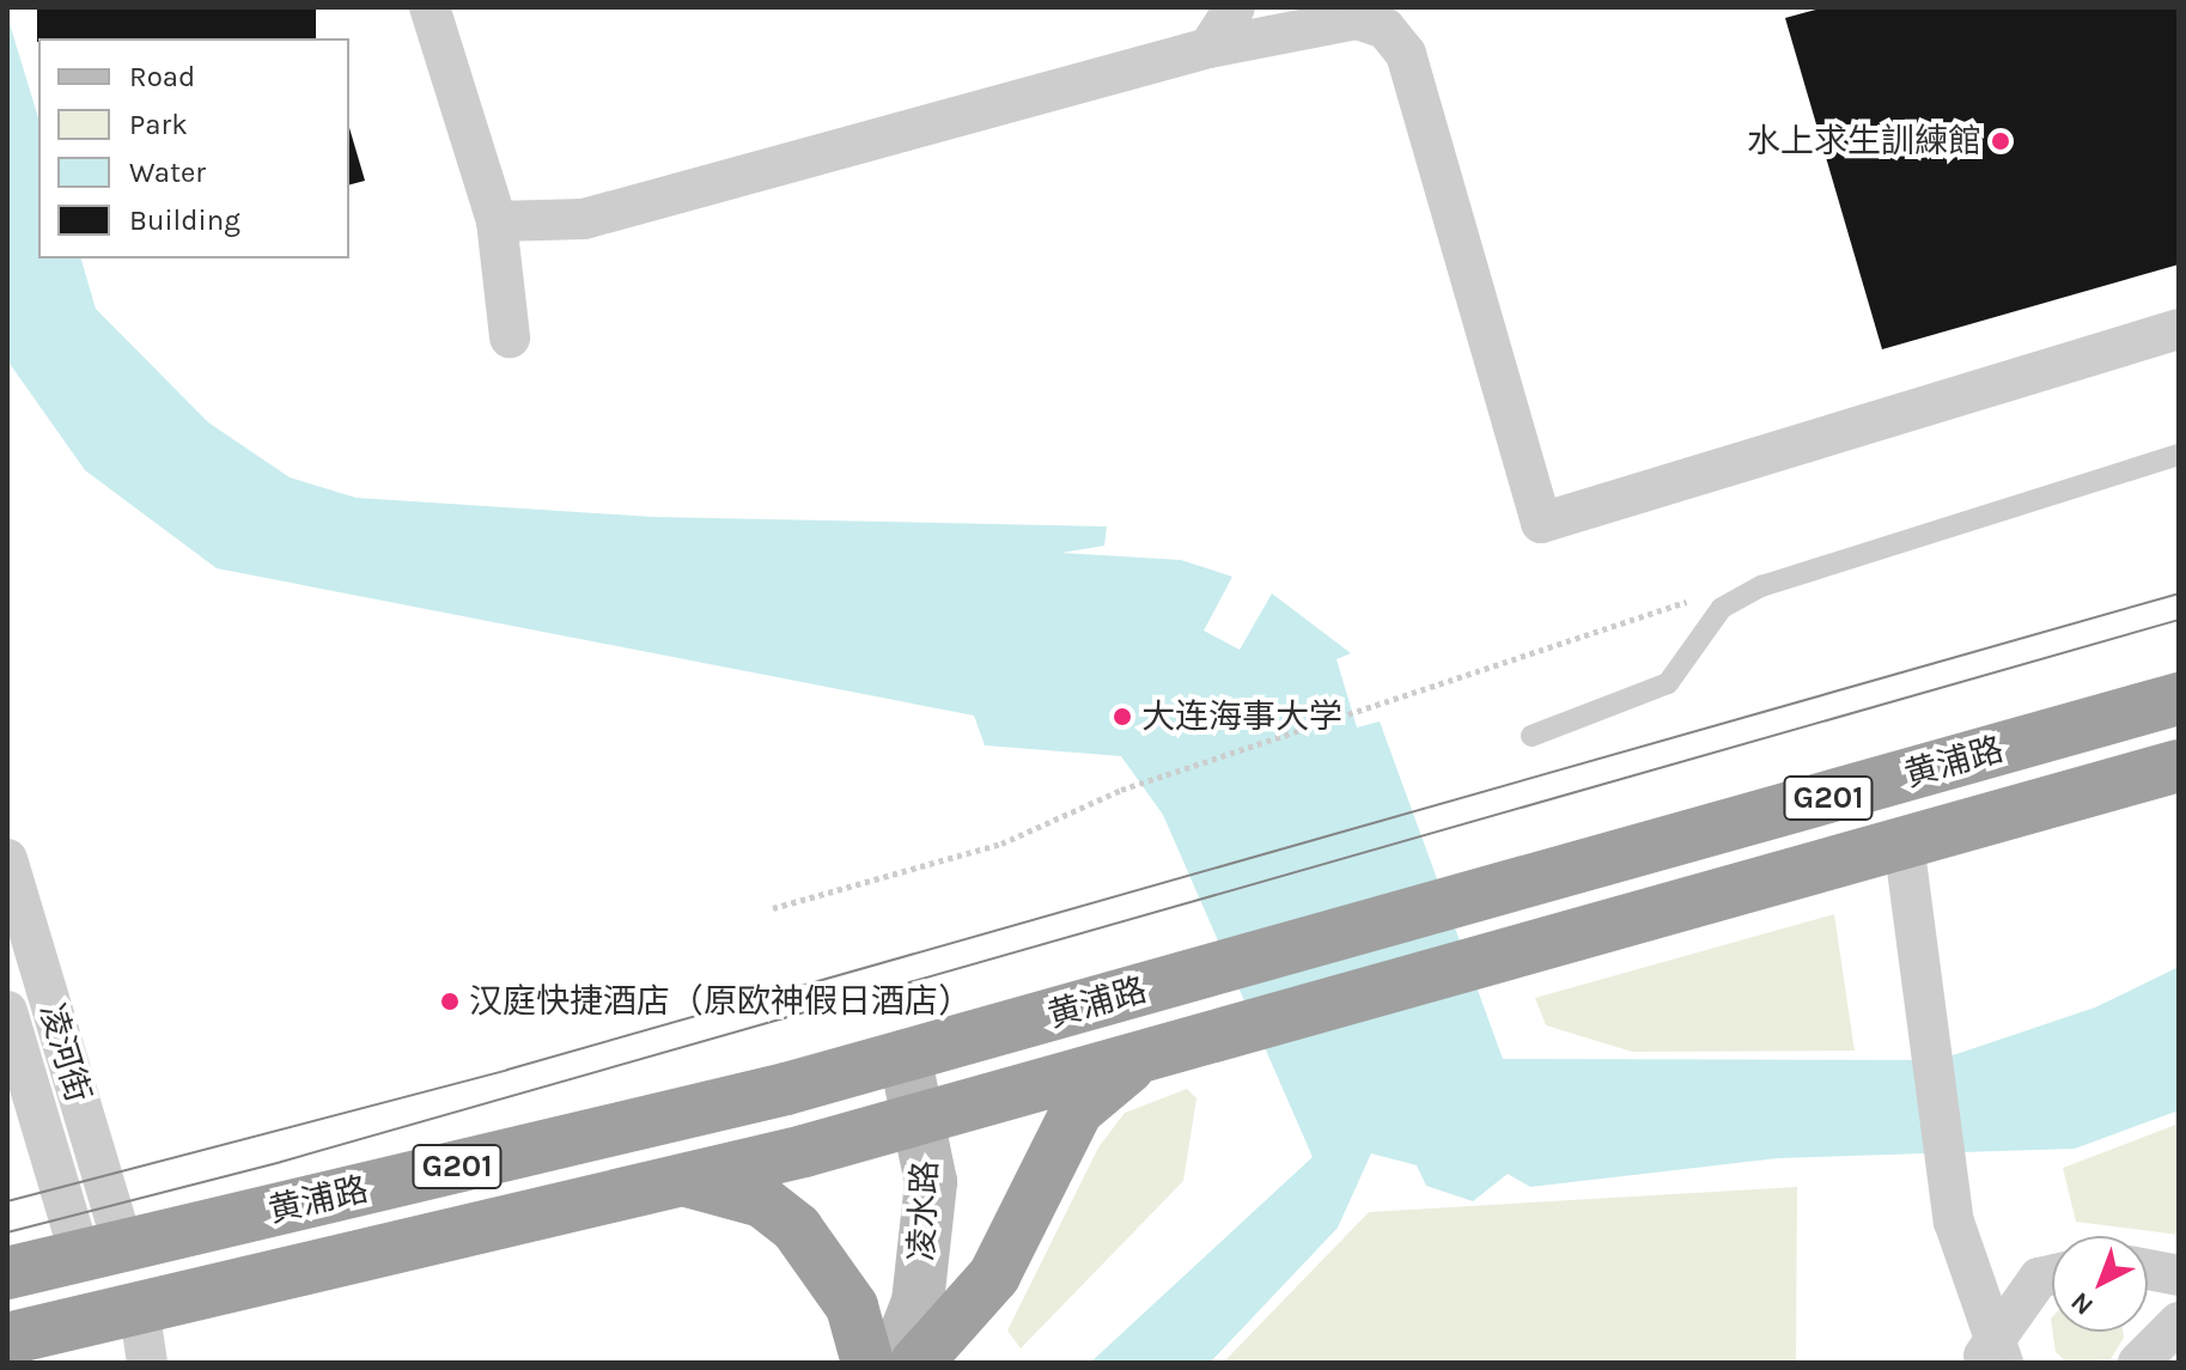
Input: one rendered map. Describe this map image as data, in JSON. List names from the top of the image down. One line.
{"streets":{"highway":["黄浦路","G201"],"main road":["凌水路"],"street":["凌河街"]},"crossings":[["黄浦路","凌河街"],["黄浦路","凌水路"]],"places":["水上求生訓練館","大连海事大学","汉庭快捷酒店（原欧神假日酒店）"],"legend":["Road","Park","Water","Building"],"north":"bottom left"}
